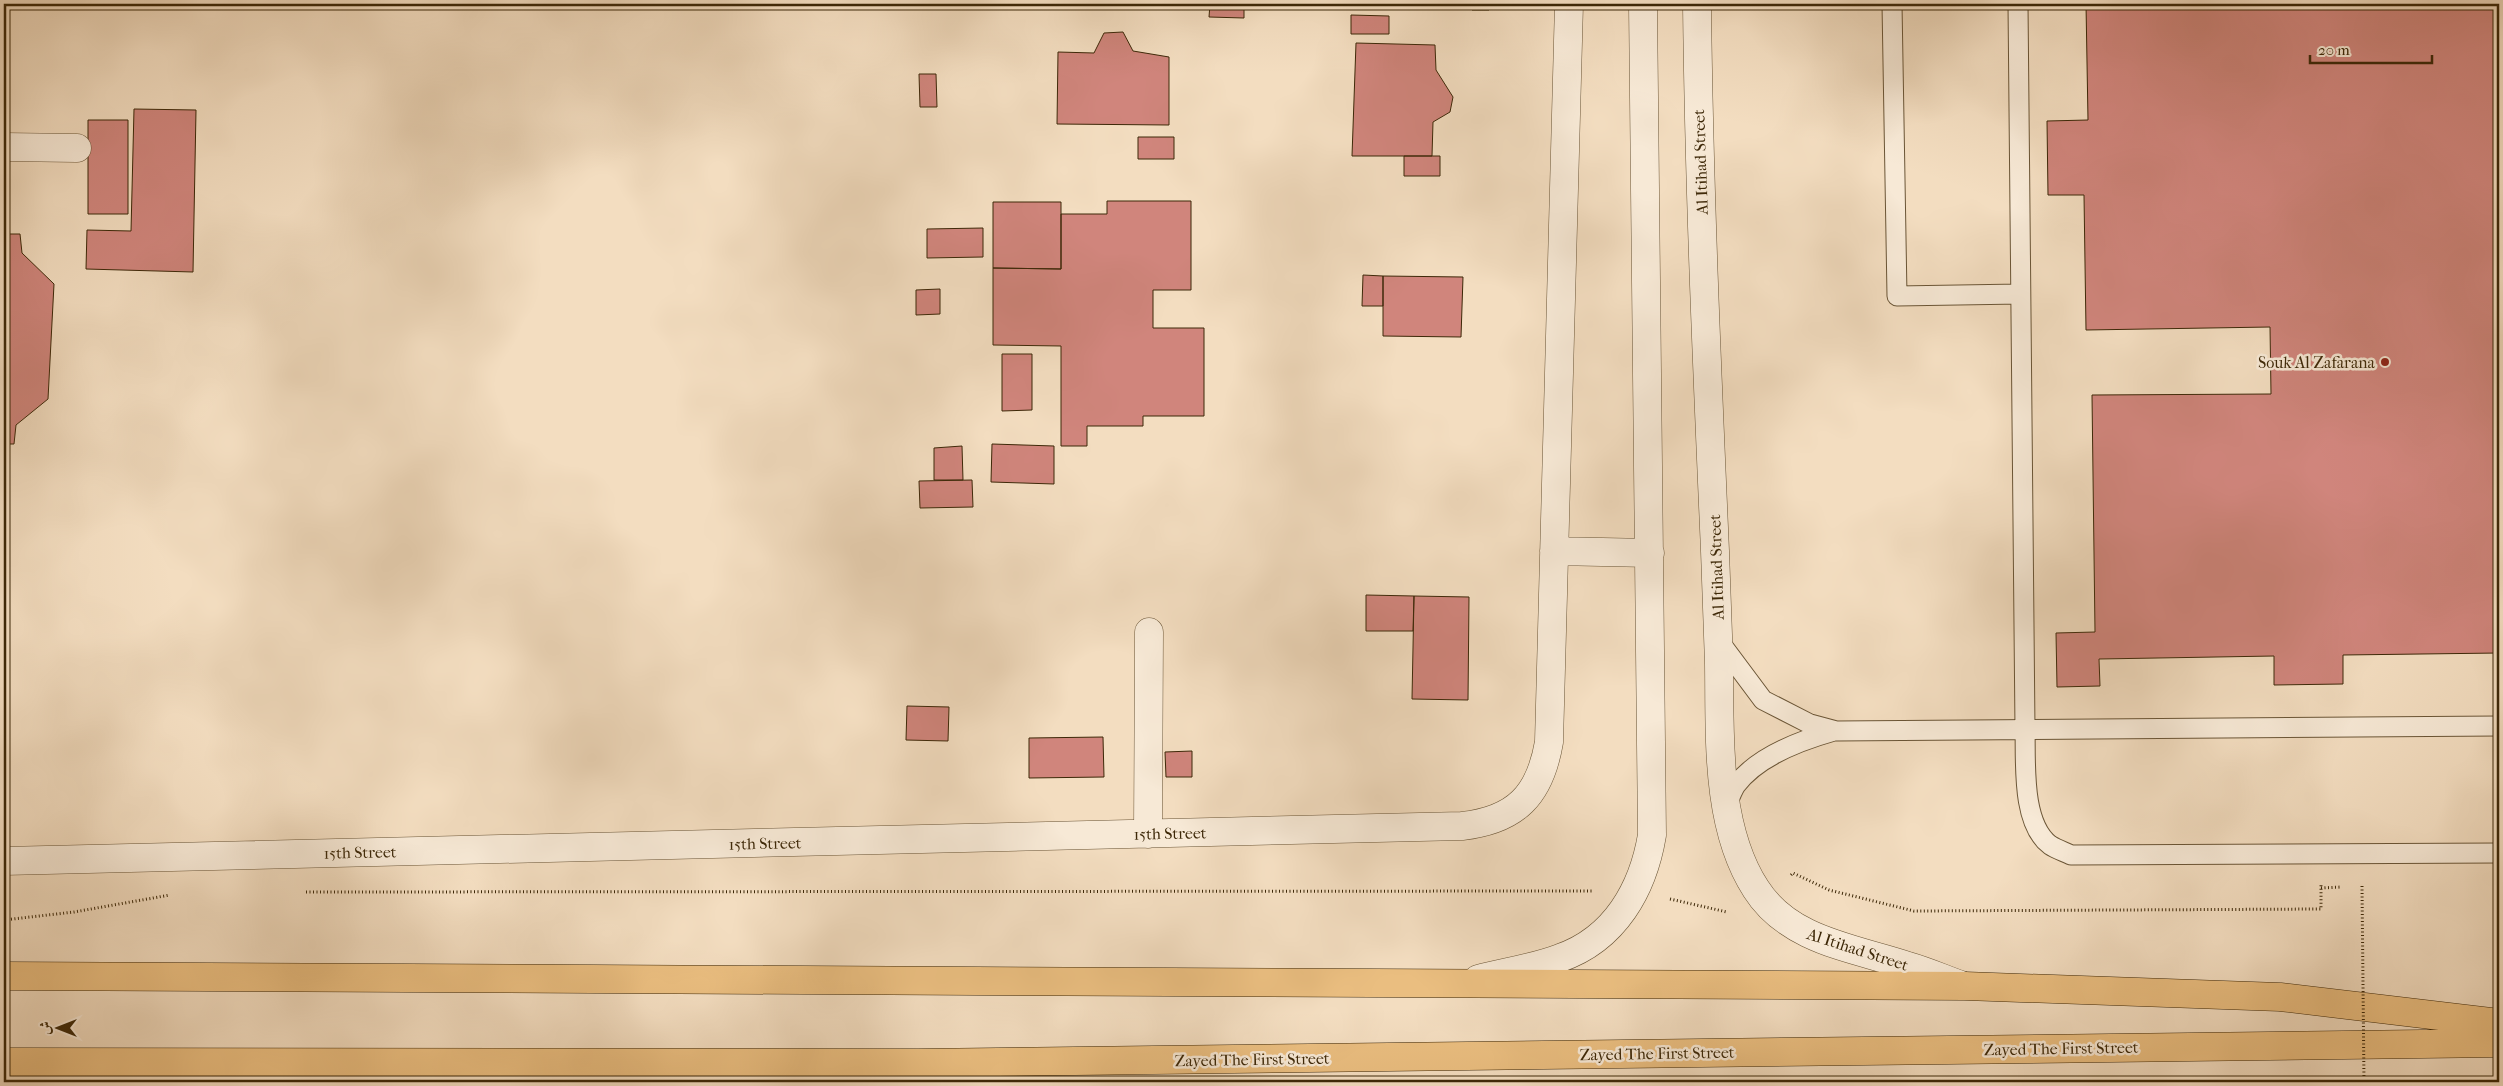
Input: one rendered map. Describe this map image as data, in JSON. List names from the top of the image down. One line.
{"streets":{"main road":["Zayed The First Street"],"street":["Al Itihad Street","15th Street"]},"places":["Souk Al Zafarana"],"scale_bar":"20 m","north":"left"}
